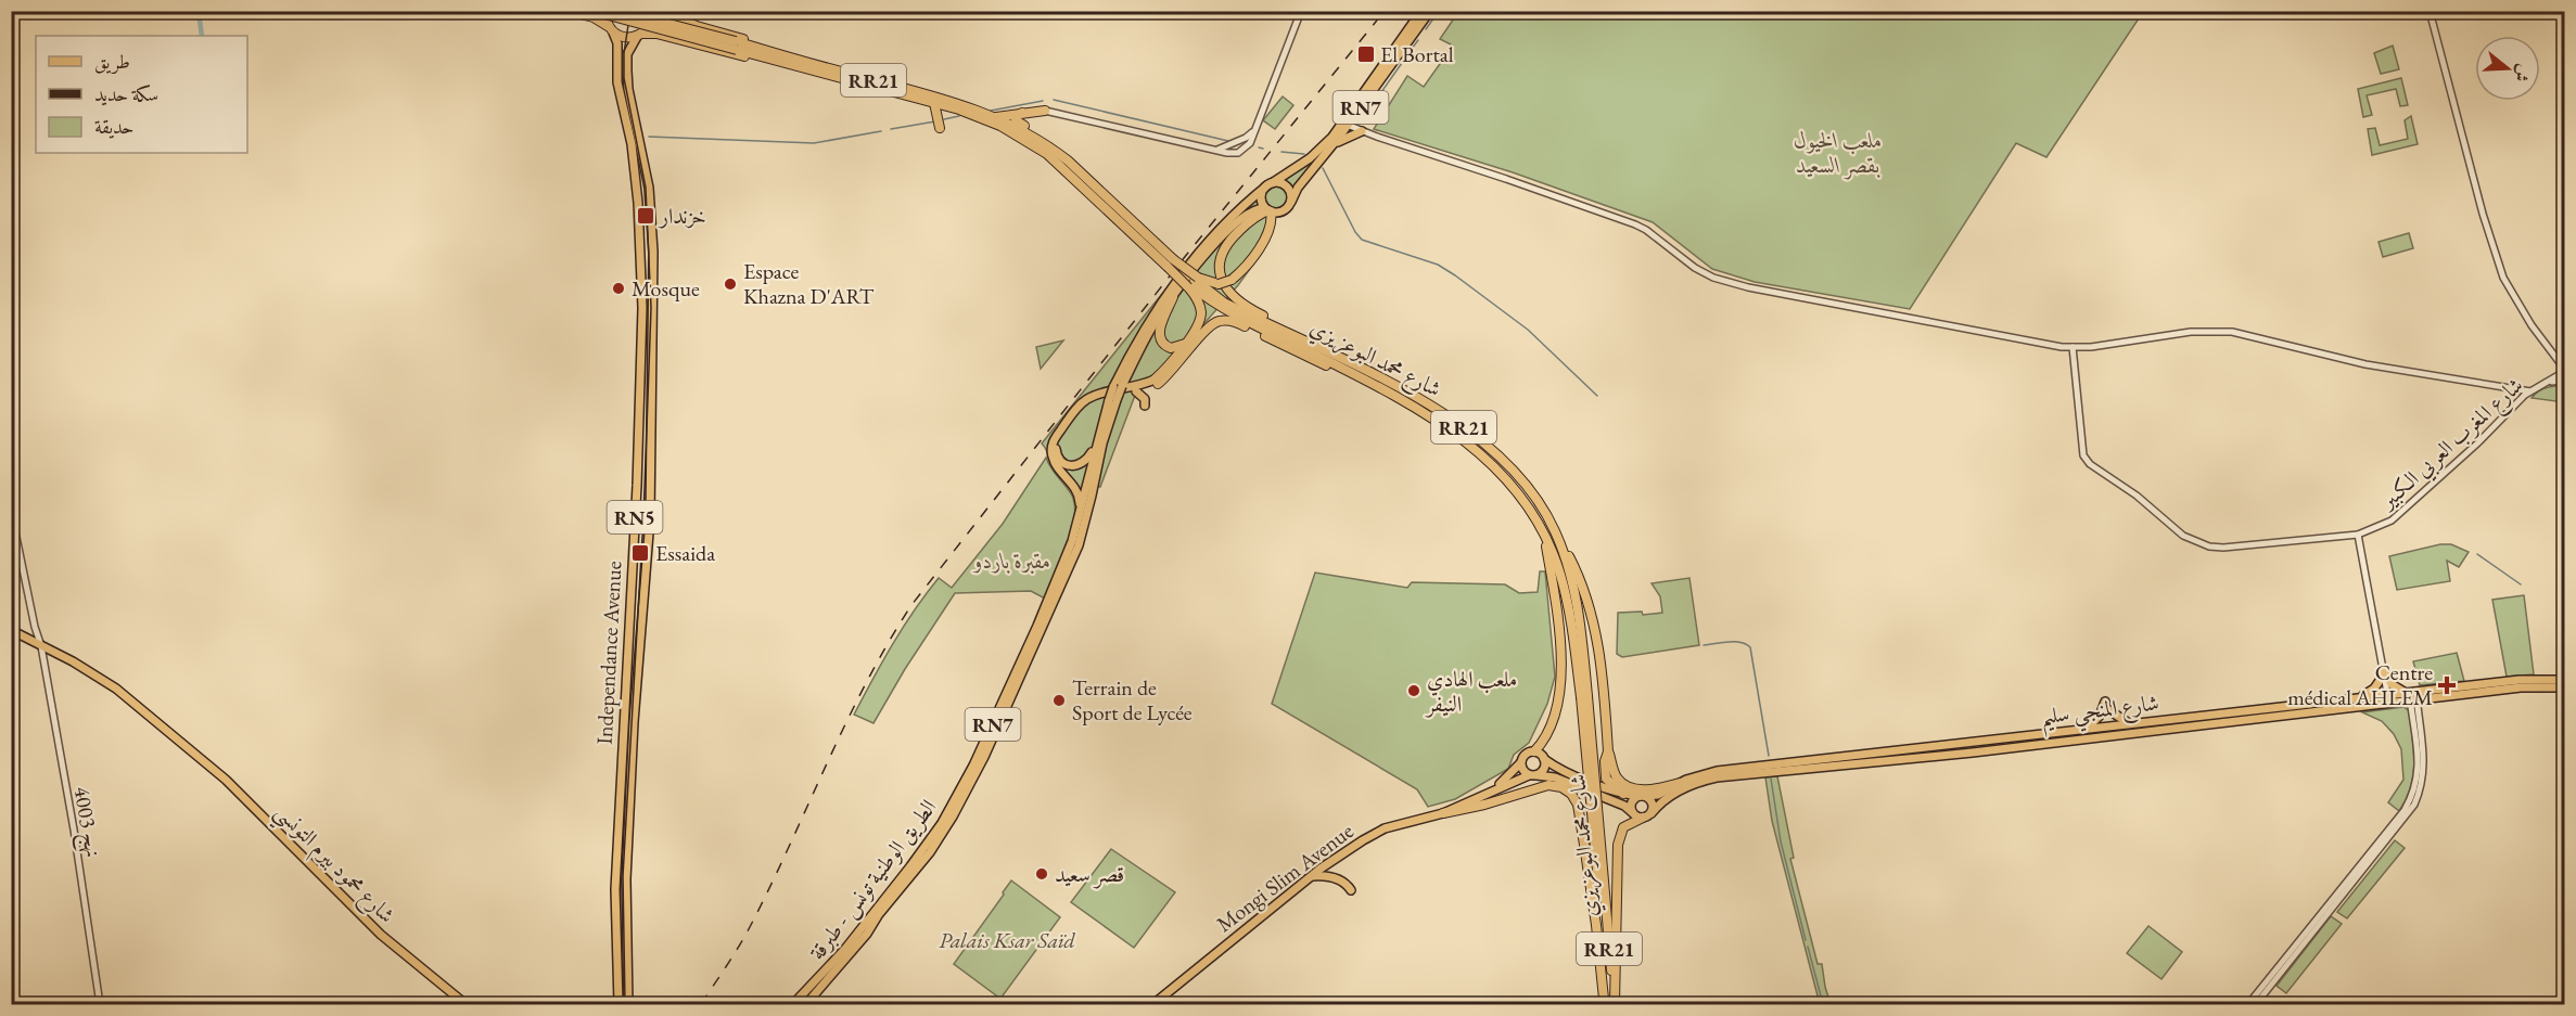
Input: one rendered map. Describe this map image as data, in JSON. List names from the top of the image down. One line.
{"streets":{"highway":["RR21","شارع محمد البوعزيزي","RN5"],"main road":["RN7","Independance Avenue","شارع المنجي سليم","شارع محمود بيرم التونسي","Mongi Slim Avenue","الطريق الوطنية تونس - طبرقة"],"street":["شارع المغرب العربي الكبير","نهج 4003"]},"crossings":[["RR21","RN5"],["RR21","Independance Avenue"],["RN7","الطريق الوطنية تونس - طبرقة"],["RN5","Independance Avenue"],["نهج 4003","شارع محمود بيرم التونسي"]],"parks":["ملعب الخيول بقصر السعيد","مقبرة باردو","Palais Ksar Saïd"],"places":{"transit":["El Bortal","خزندار","Essaida"],"other":["Espace Khazna D'ART","Mosque","ملعب الهادي النيفر","Terrain de Sport de Lycée","قصر سعيد"],"health":["Centre médical AHLEM"]},"legend":["طريق","سكة حديد","حديقة"],"north":"right"}
